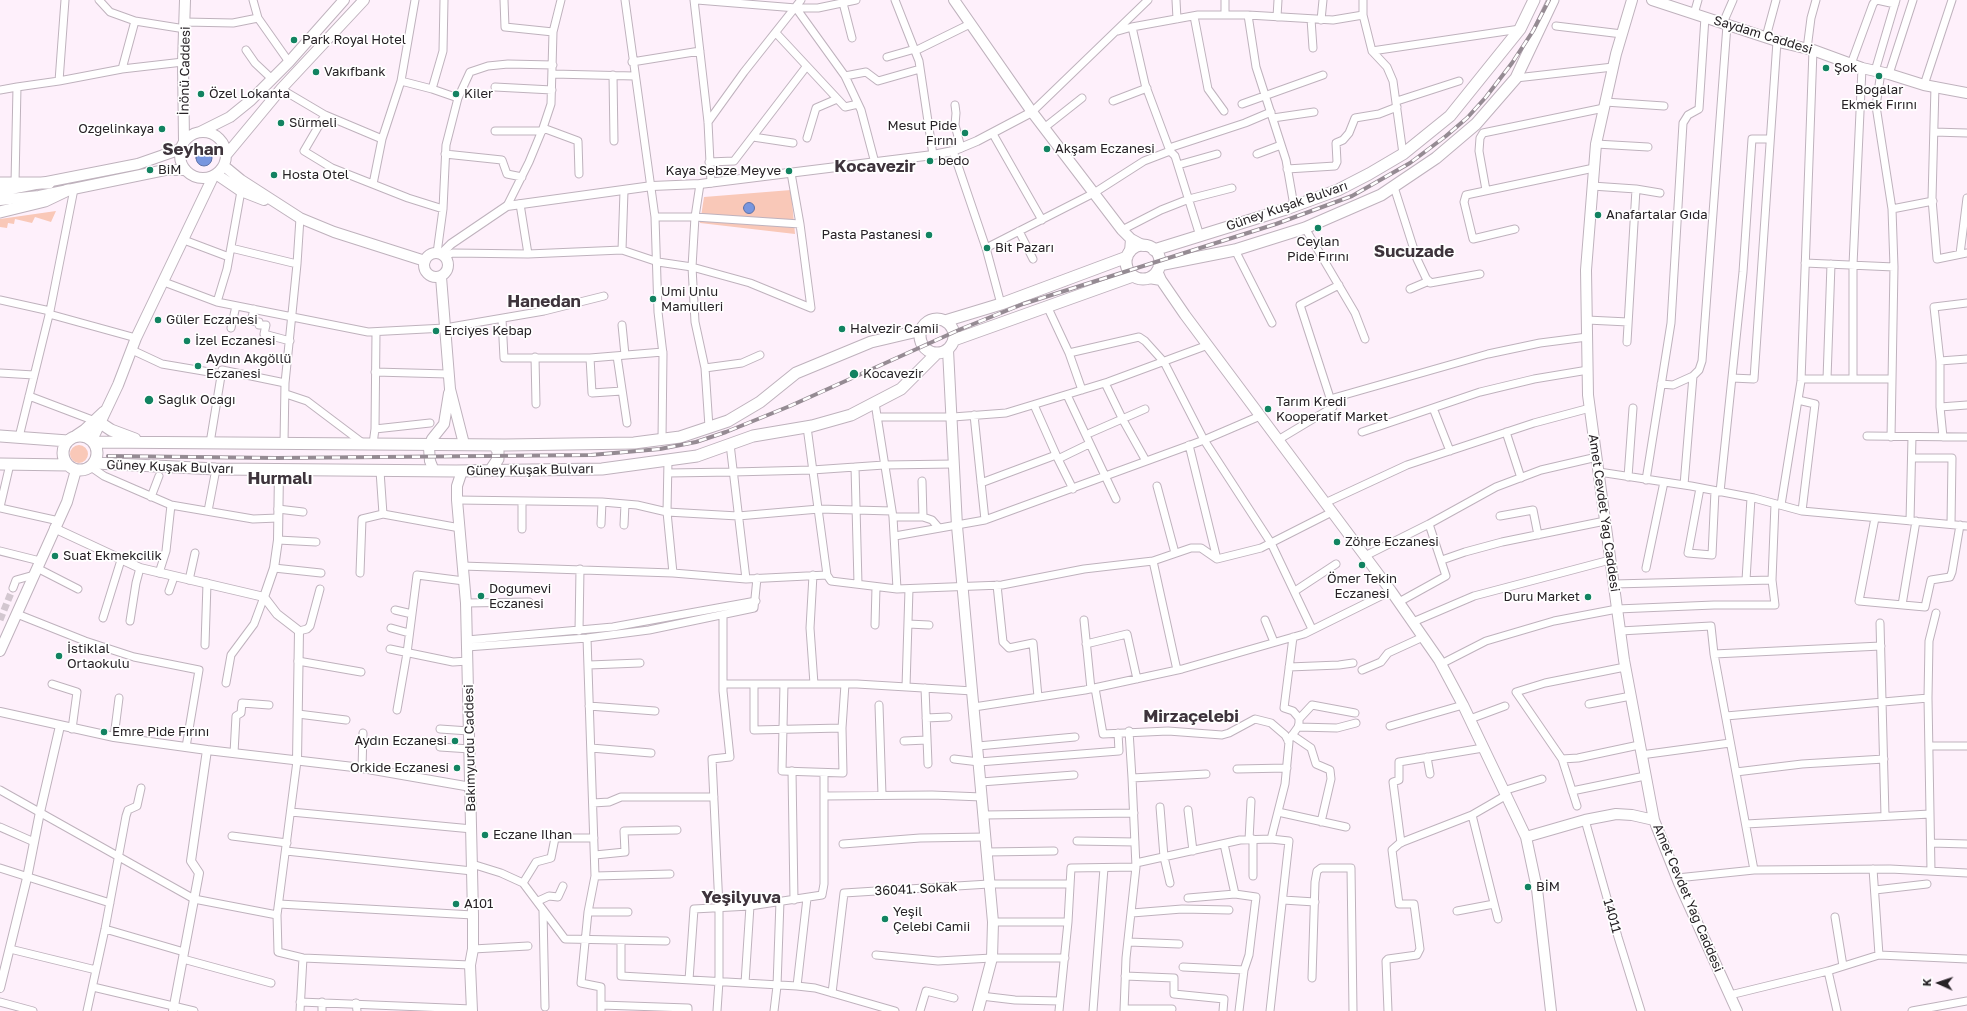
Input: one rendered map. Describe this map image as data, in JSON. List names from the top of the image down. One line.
{"streets":{"main road":["Saydam Caddesi","İnönü Caddesi","Güney Kuşak Bulvarı","Amet Cevdet Yağ Caddesi","Bakımyurdu Caddesi"],"street":["36041. Sokak","14011"]},"crossings":[["Güney Kuşak Bulvarı","Bakımyurdu Caddesi"]],"districts":["Seyhan","Kocavezir","Sucuzade","Hanedan","Hurmalı","Mirzaçelebi","Yeşilyuva"],"places":["Park Royal Hotel","Şok","Vakıfbank","Bogalar Ekmek Fırını","Özel Lokanta","Kiler","Sürmeli","Ozgelinkaya","Mesut Pide Fırını","Akşam Eczanesi","bedo","BiM","Kaya Sebze Meyve","Hosta Otel","Anafartalar Gıda","Ceylan Pide Fırını","Pasta Pastanesi","Bit Pazarı","Umi Unlu Mamulleri","Güler Eczanesi","Halvezir Camii","Erciyes Kebap","İzel Eczanesi","Aydın Akgöllü Eczanesi","Kocavezir","Saglık Ocagı","Tarım Kredi Kooperatif Market","Zöhre Eczanesi","Suat Ekmekcilik","Ömer Tekin Eczanesi","Doğumevi Eczanesi","Duru Market","İstiklal Ortaokulu","Emre Pide Fırını","Aydın Eczanesi","Orkide Eczanesi","Eczane Ilhan","BİM","A101","Yeşil Çelebi Camii"],"north":"left"}
